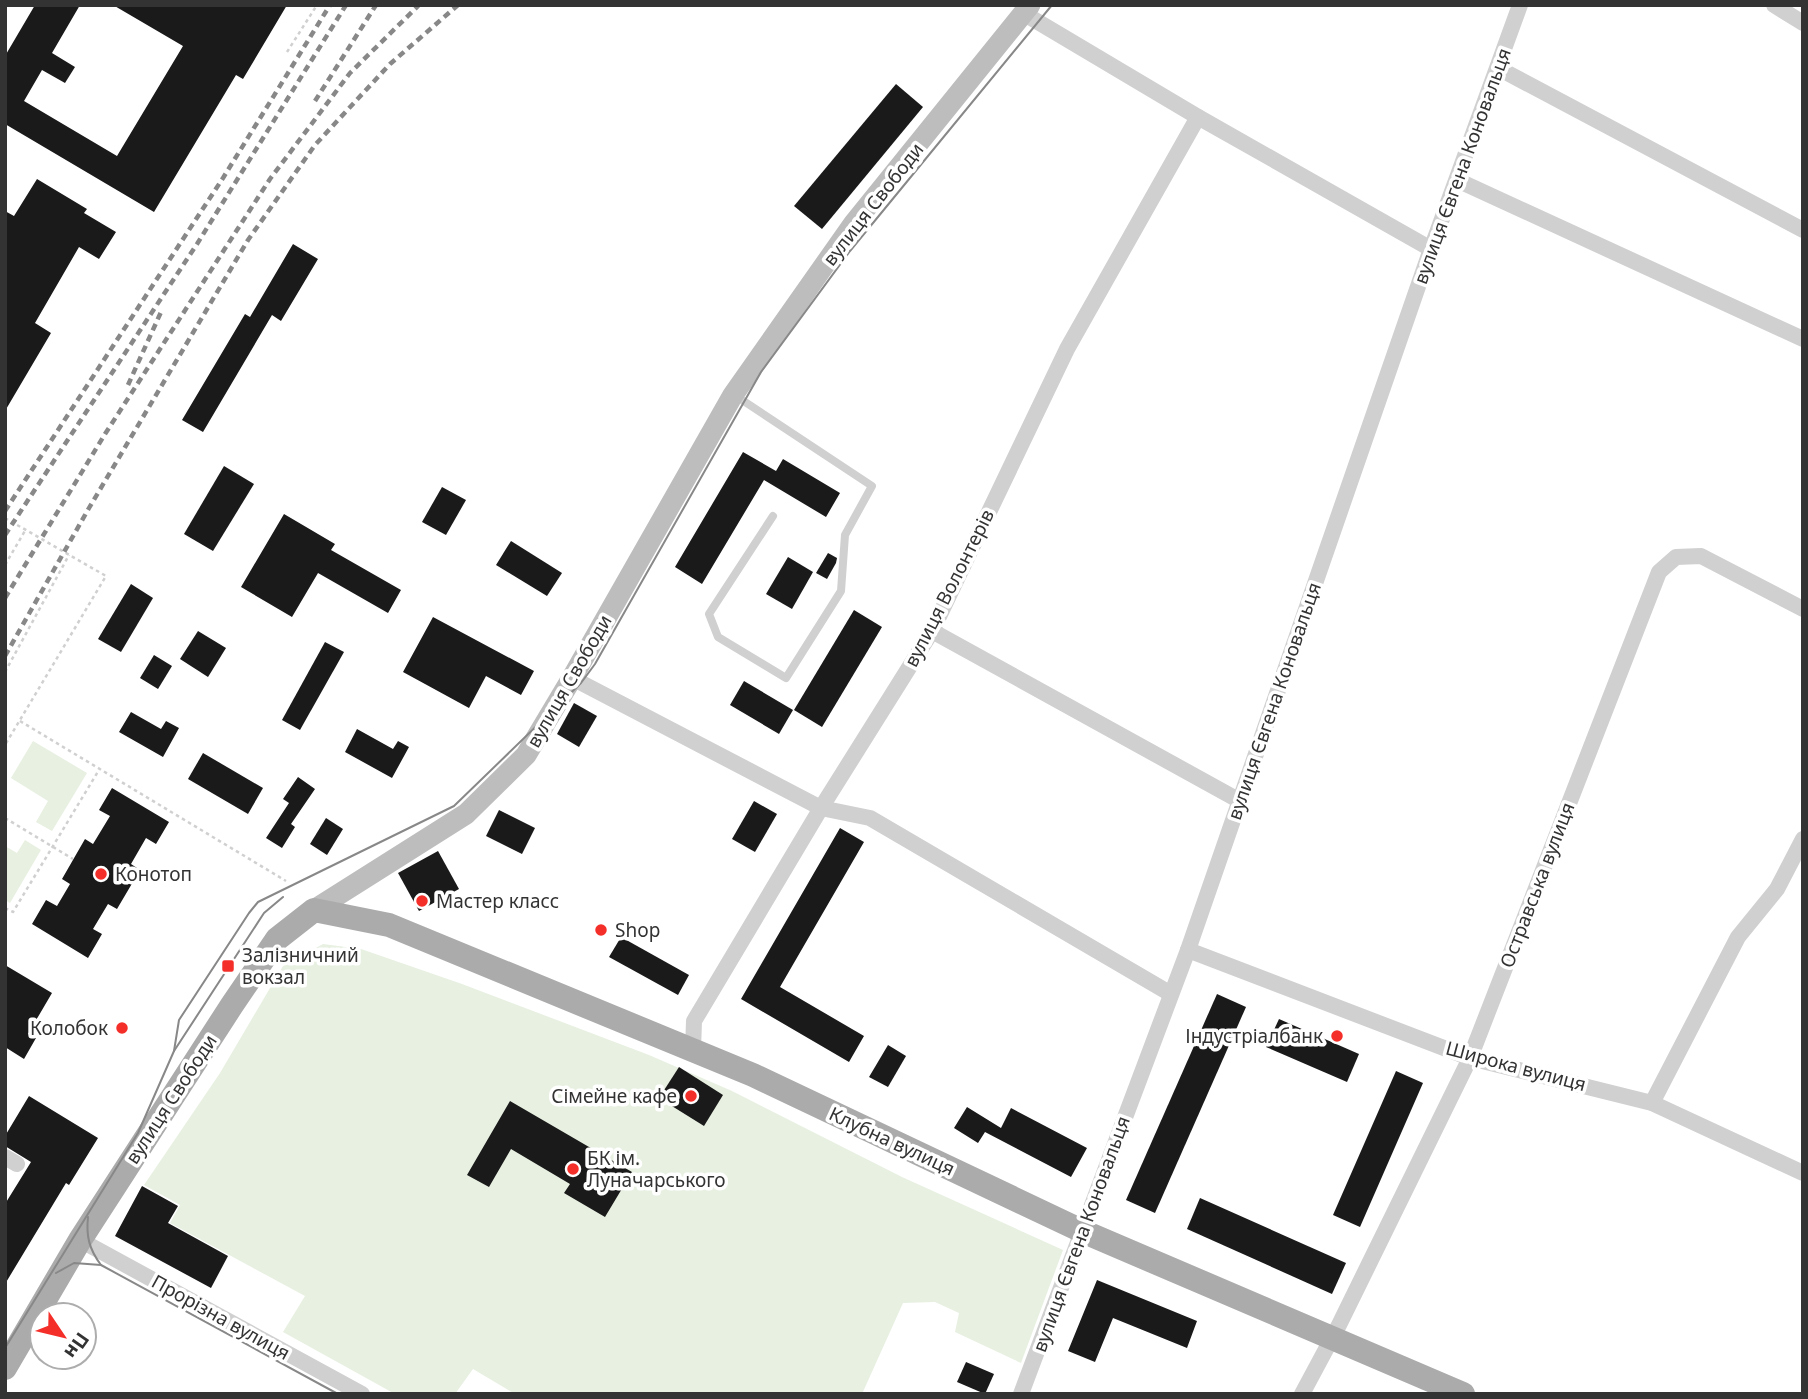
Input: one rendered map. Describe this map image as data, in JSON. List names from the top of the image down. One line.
{"streets":{"main road":["вулиця Свободи","Клубна вулиця"],"street":["вулиця Євгена Коновальця","вулиця Волонтерів","Остравська вулиця","Широка вулиця","Прорізна вулиця"]},"crossings":[["вулиця Євгена Коновальця","Широка вулиця"],["вулиця Євгена Коновальця","Клубна вулиця"],["вулиця Свободи","Клубна вулиця"],["вулиця Свободи","Прорізна вулиця"],["вулиця Волонтерів","Клубна вулиця"],["Остравська вулиця","Широка вулиця"],["Остравська вулиця","Клубна вулиця"]],"places":{"other":["Конотоп","Мастер класс","Shop","Колобок","Індустріалбанк","Сімейне кафе","БК ім. Луначарського"],"transit":["Залізничний вокзал"]},"north":"bottom right"}
